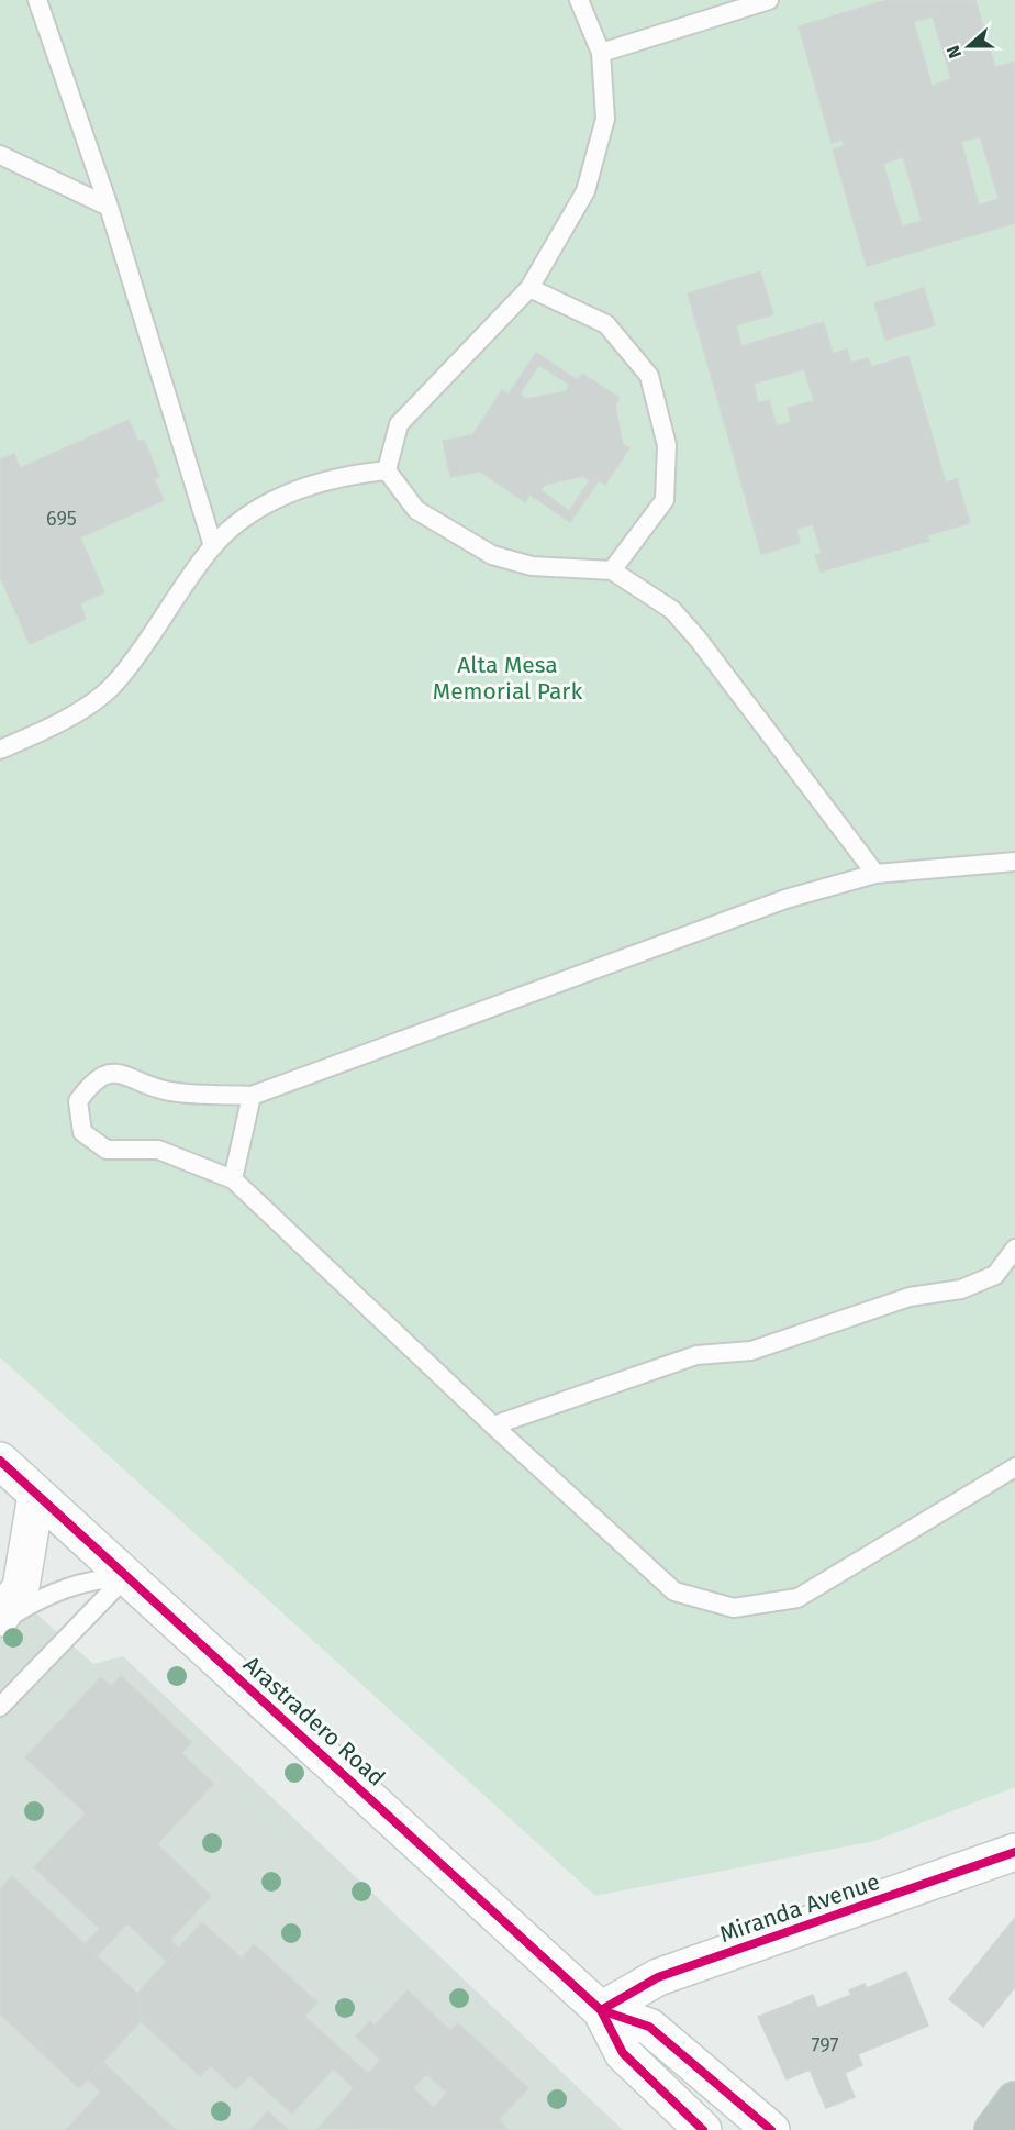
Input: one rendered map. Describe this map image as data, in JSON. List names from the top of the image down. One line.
{"streets":{"main road":["Arastradero Road","Miranda Avenue"]},"crossings":[["Arastradero Road","Miranda Avenue"]],"parks":["Alta Mesa Memorial Park"],"house_numbers":["695","797"],"north":"left"}
